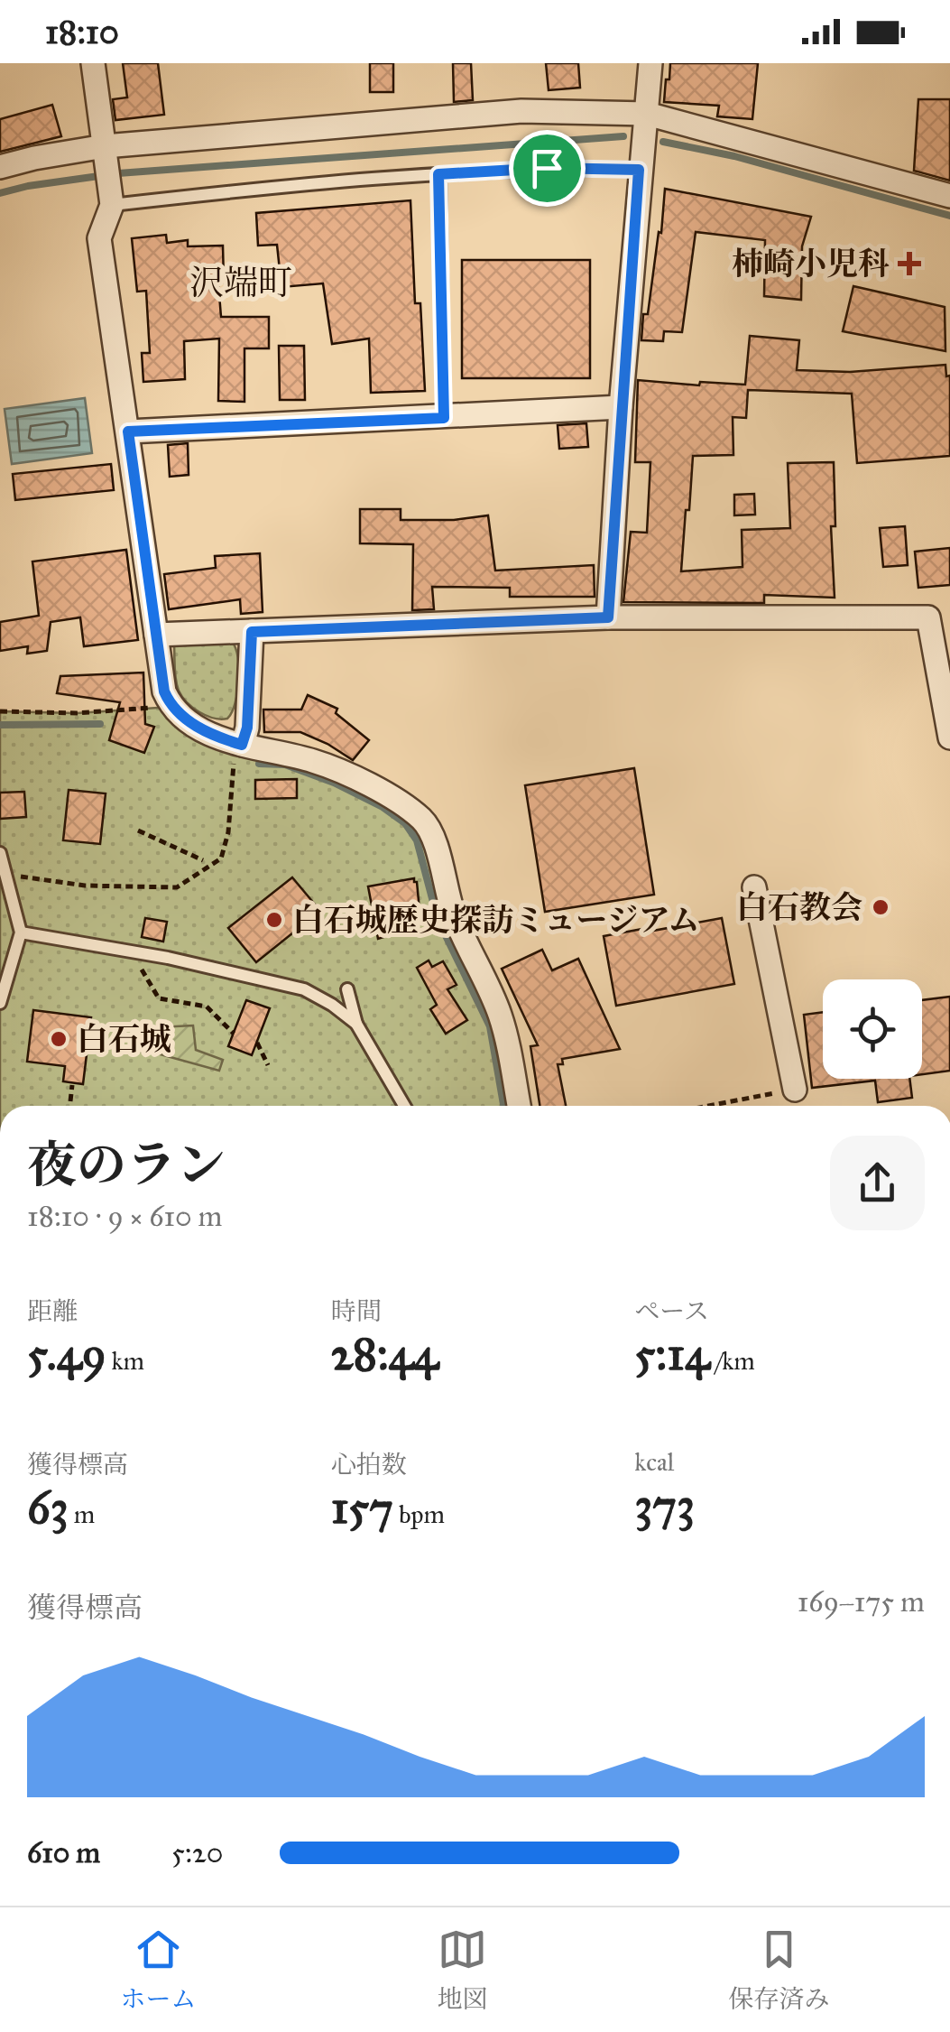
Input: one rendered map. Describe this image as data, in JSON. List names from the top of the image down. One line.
{"districts":["沢端町"],"places":{"health":["柿崎小児科"],"other":["白石教会","白石城歴史探訪ミュージアム","白石城"]},"page":{"status":"18:10","heading":["夜のラン","18:10 · 9 × 610 m"],"stats":[["距離","5.49 km"],["時間","28:44"],["ペース","5:14 /km"],["獲得標高","63 m"],["心拍数","157 bpm"],["kcal","373"]],"chart":["獲得標高","169–175 m"],"list":[{"name":"610 m","note":"5:20"}],"tabs":["ホーム","地図","保存済み"]}}
